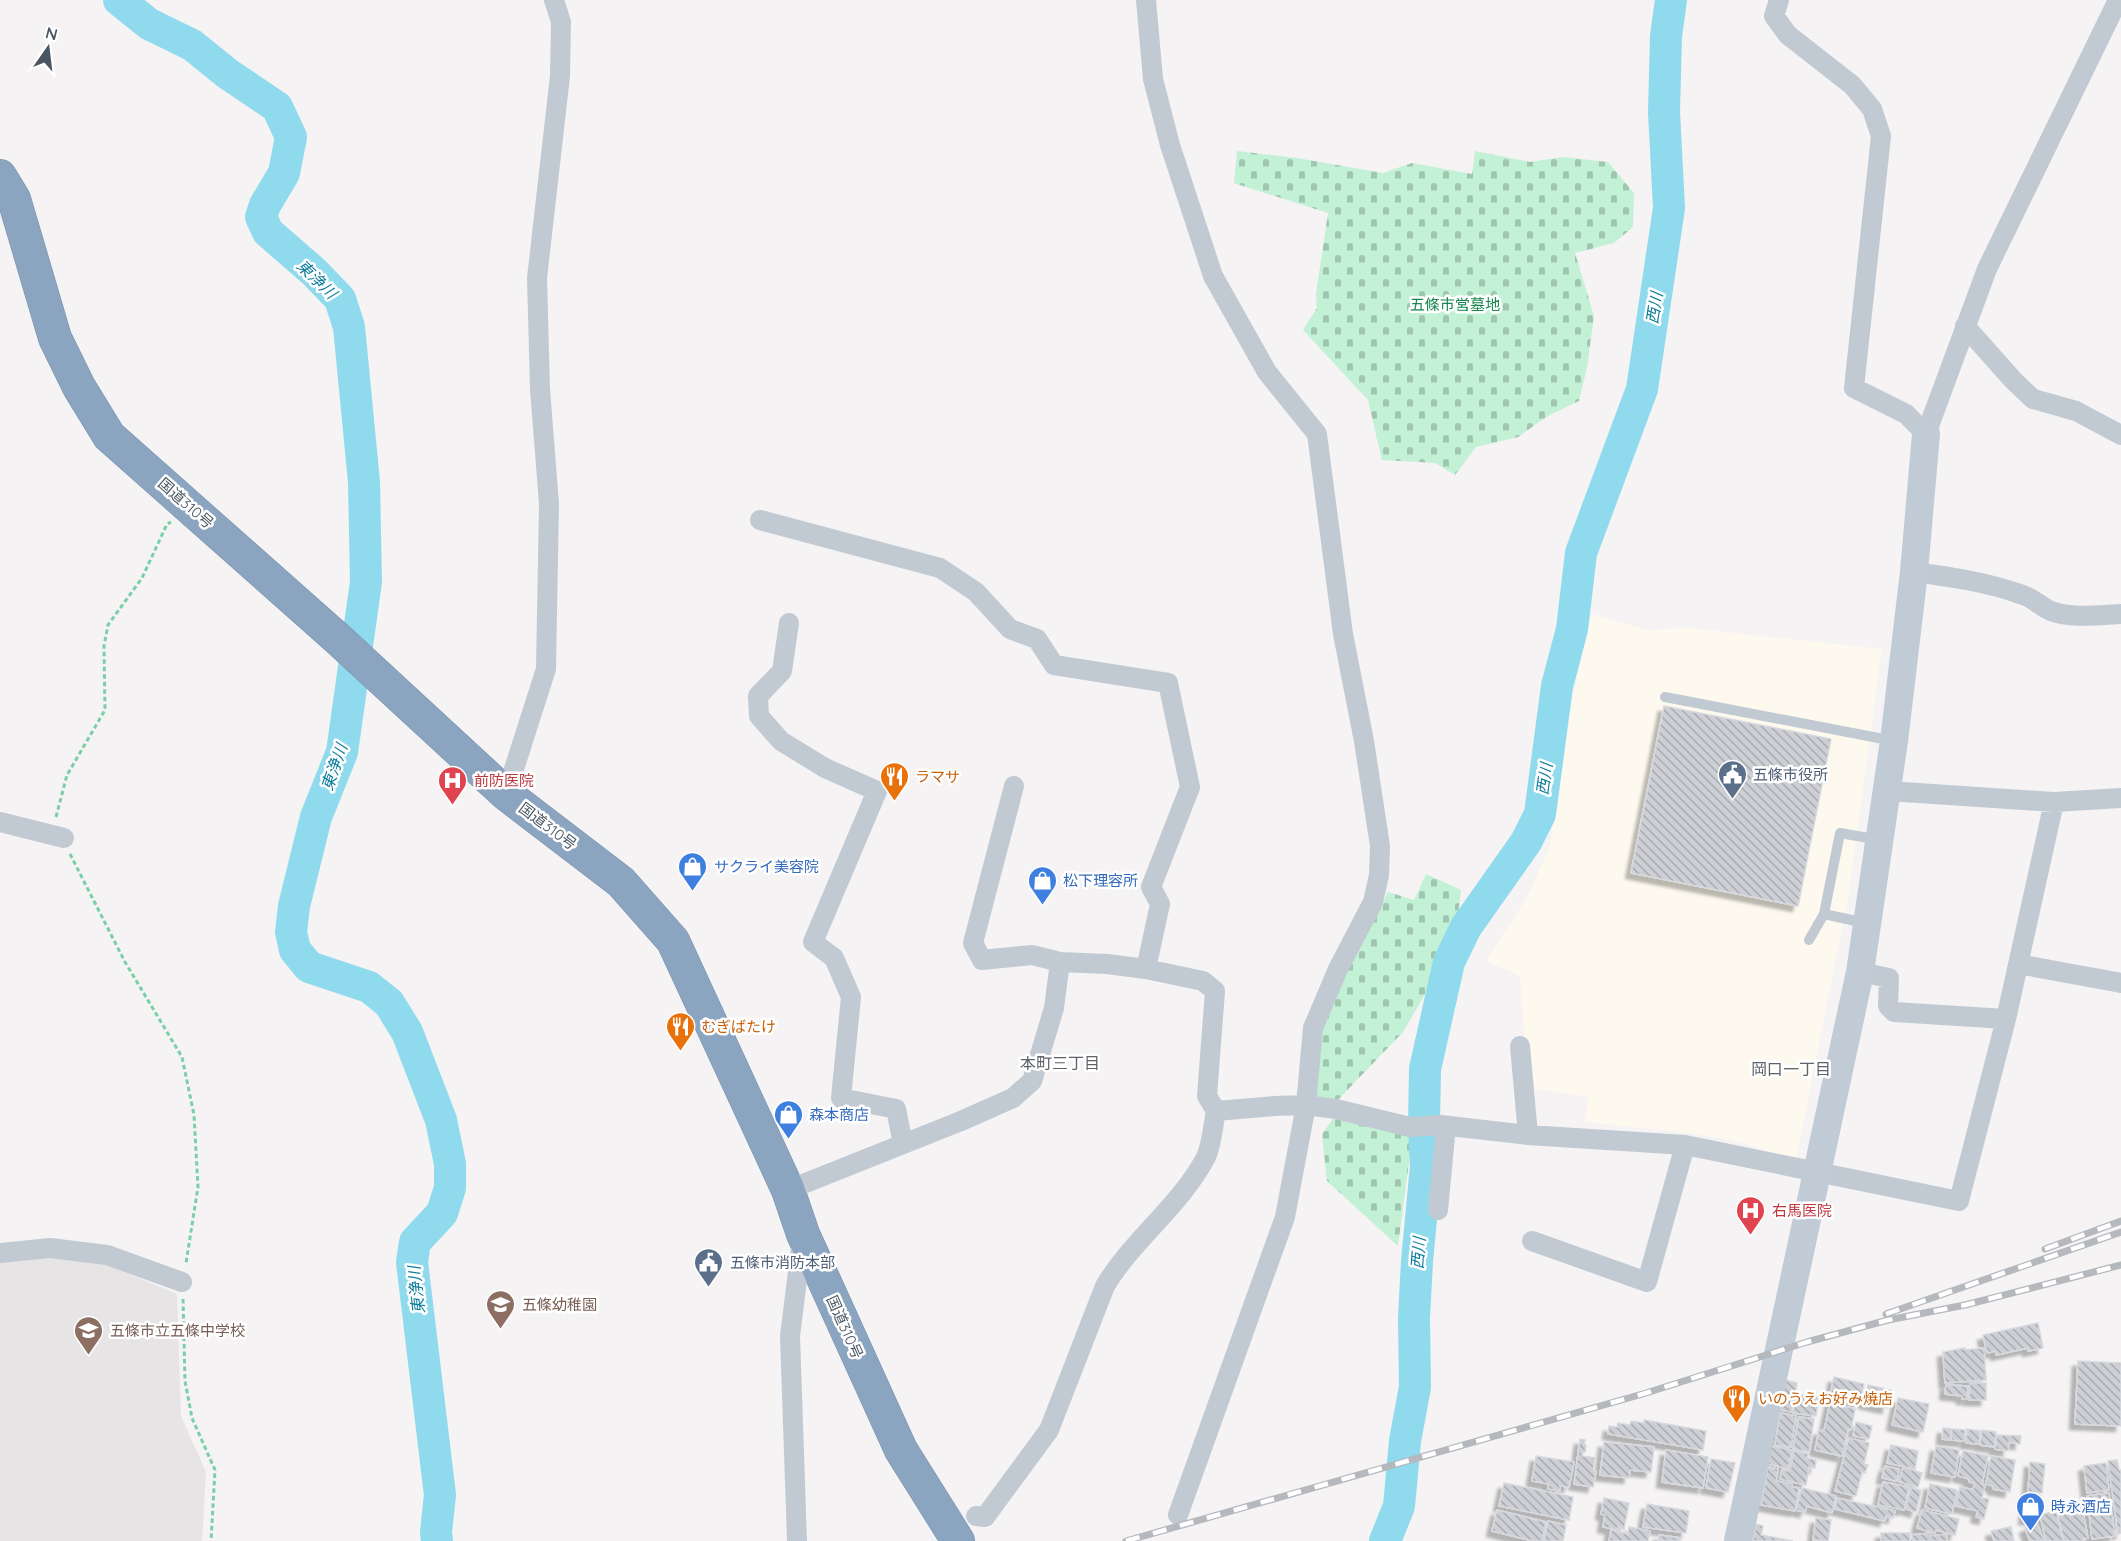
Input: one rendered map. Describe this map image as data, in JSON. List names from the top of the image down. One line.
{"streets":{"highway":["国道310号"]},"districts":["本町三丁目","岡口一丁目"],"water":["東浄川","西川"],"parks":["五條市営墓地"],"places":{"public building":["五條市役所","五條市消防本部"],"restaurant":["ラマサ","むぎばたけ","いのうえお好み焼店"],"hospital":["前防医院","右馬医院"],"shop":["サクライ美容院","松下理容所","森本商店","時永酒店"],"school or university":["五條幼稚園","五條市立五條中学校"]},"north":"top"}
